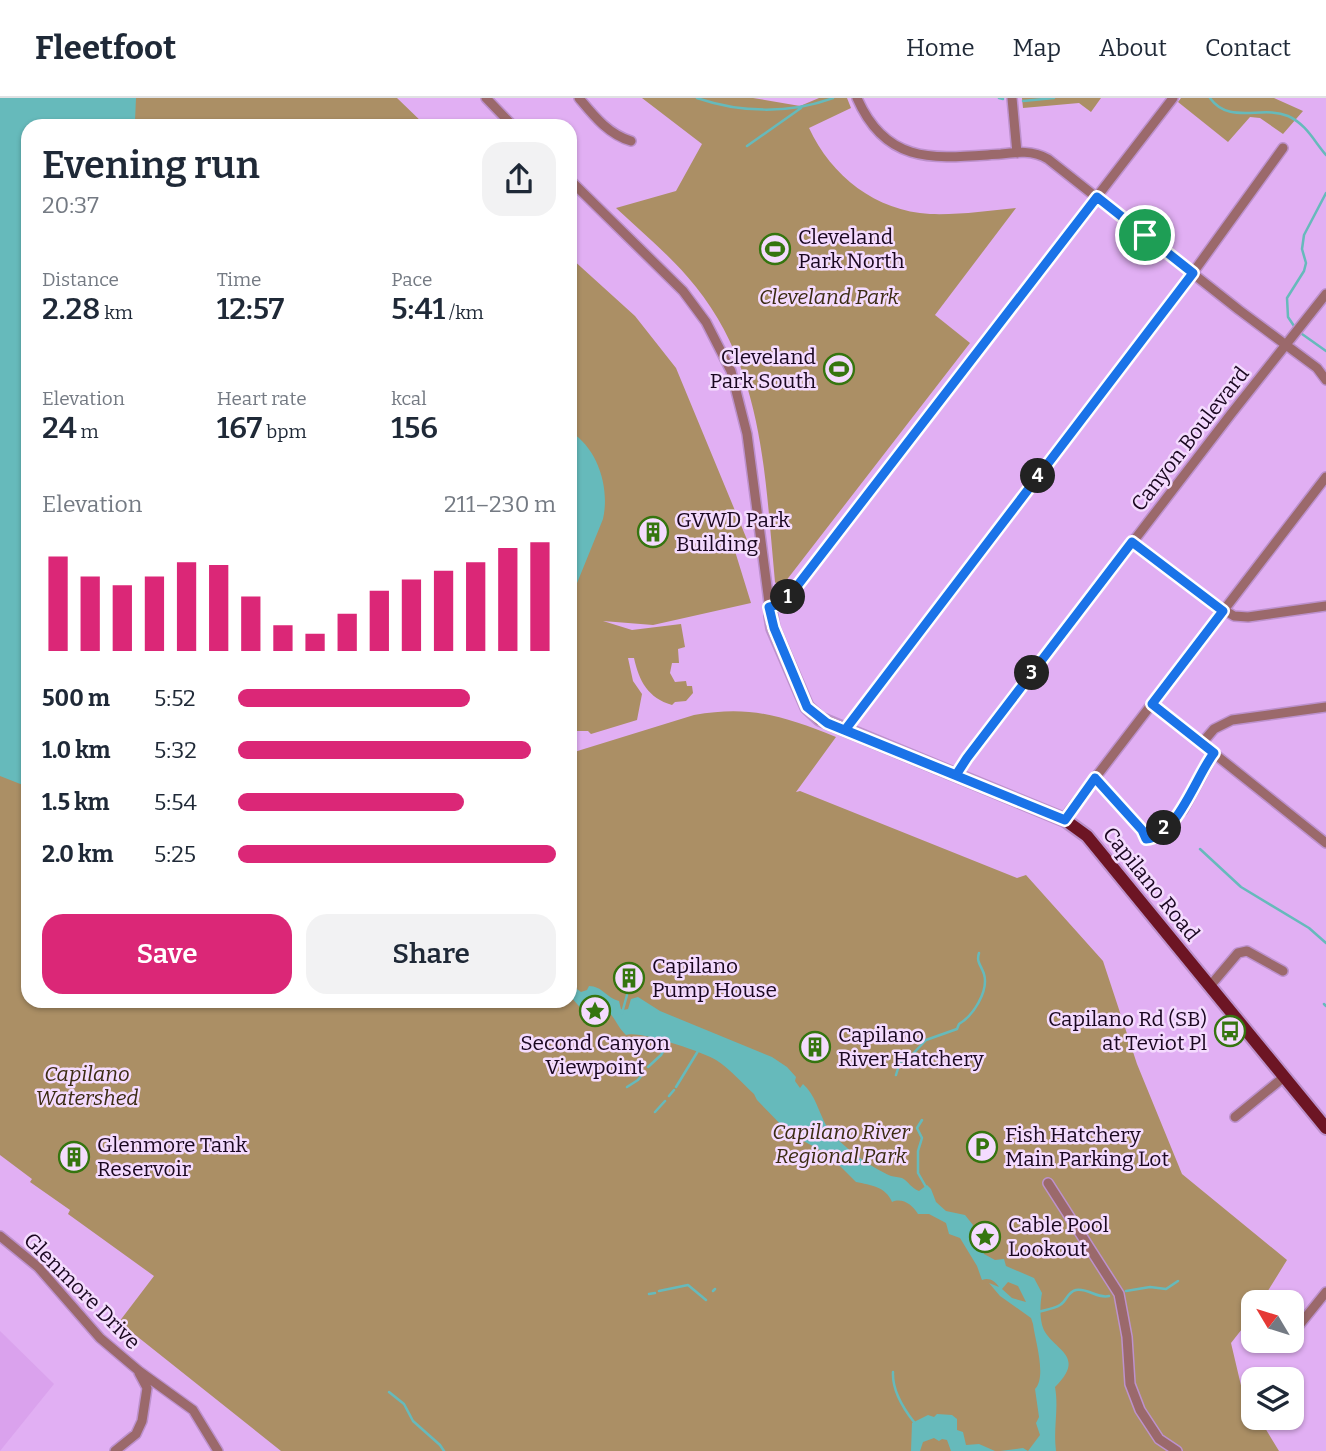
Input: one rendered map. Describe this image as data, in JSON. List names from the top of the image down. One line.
{"streets":{"main road":["Capilano Road"],"street":["Canyon Boulevard","Glenmore Drive"]},"crossings":[["Canyon Boulevard","Capilano Road"]],"parks":["Cleveland Park","Capilano Watershed","Capilano River Regional Park"],"places":{"sports":["Cleveland Park North","Cleveland Park South"],"building":["GVWD Park Building","Capilano Pump House","Capilano River Hatchery","Glenmore Tank Reservoir"],"place":["Second Canyon Viewpoint","Cable Pool Lookout"],"bus stop":["Capilano Rd (SB) at Teviot Pl"],"parking":["Fish Hatchery Main Parking Lot"]},"north":"top left","page":{"header":"Fleetfoot","nav":["Home","Map","About","Contact"],"heading":["Evening run","20:37"],"stats":[["Distance","2.28 km"],["Time","12:57"],["Pace","5:41 /km"],["Elevation","24 m"],["Heart rate","167 bpm"],["kcal","156"]],"pins":["4","1","3","2"],"chart":["Elevation","211–230 m"],"list":[{"name":"500 m","note":"5:52"},{"name":"1.0 km","note":"5:32"},{"name":"1.5 km","note":"5:54"},{"name":"2.0 km","note":"5:25"}],"buttons":["Save","Share"]}}
